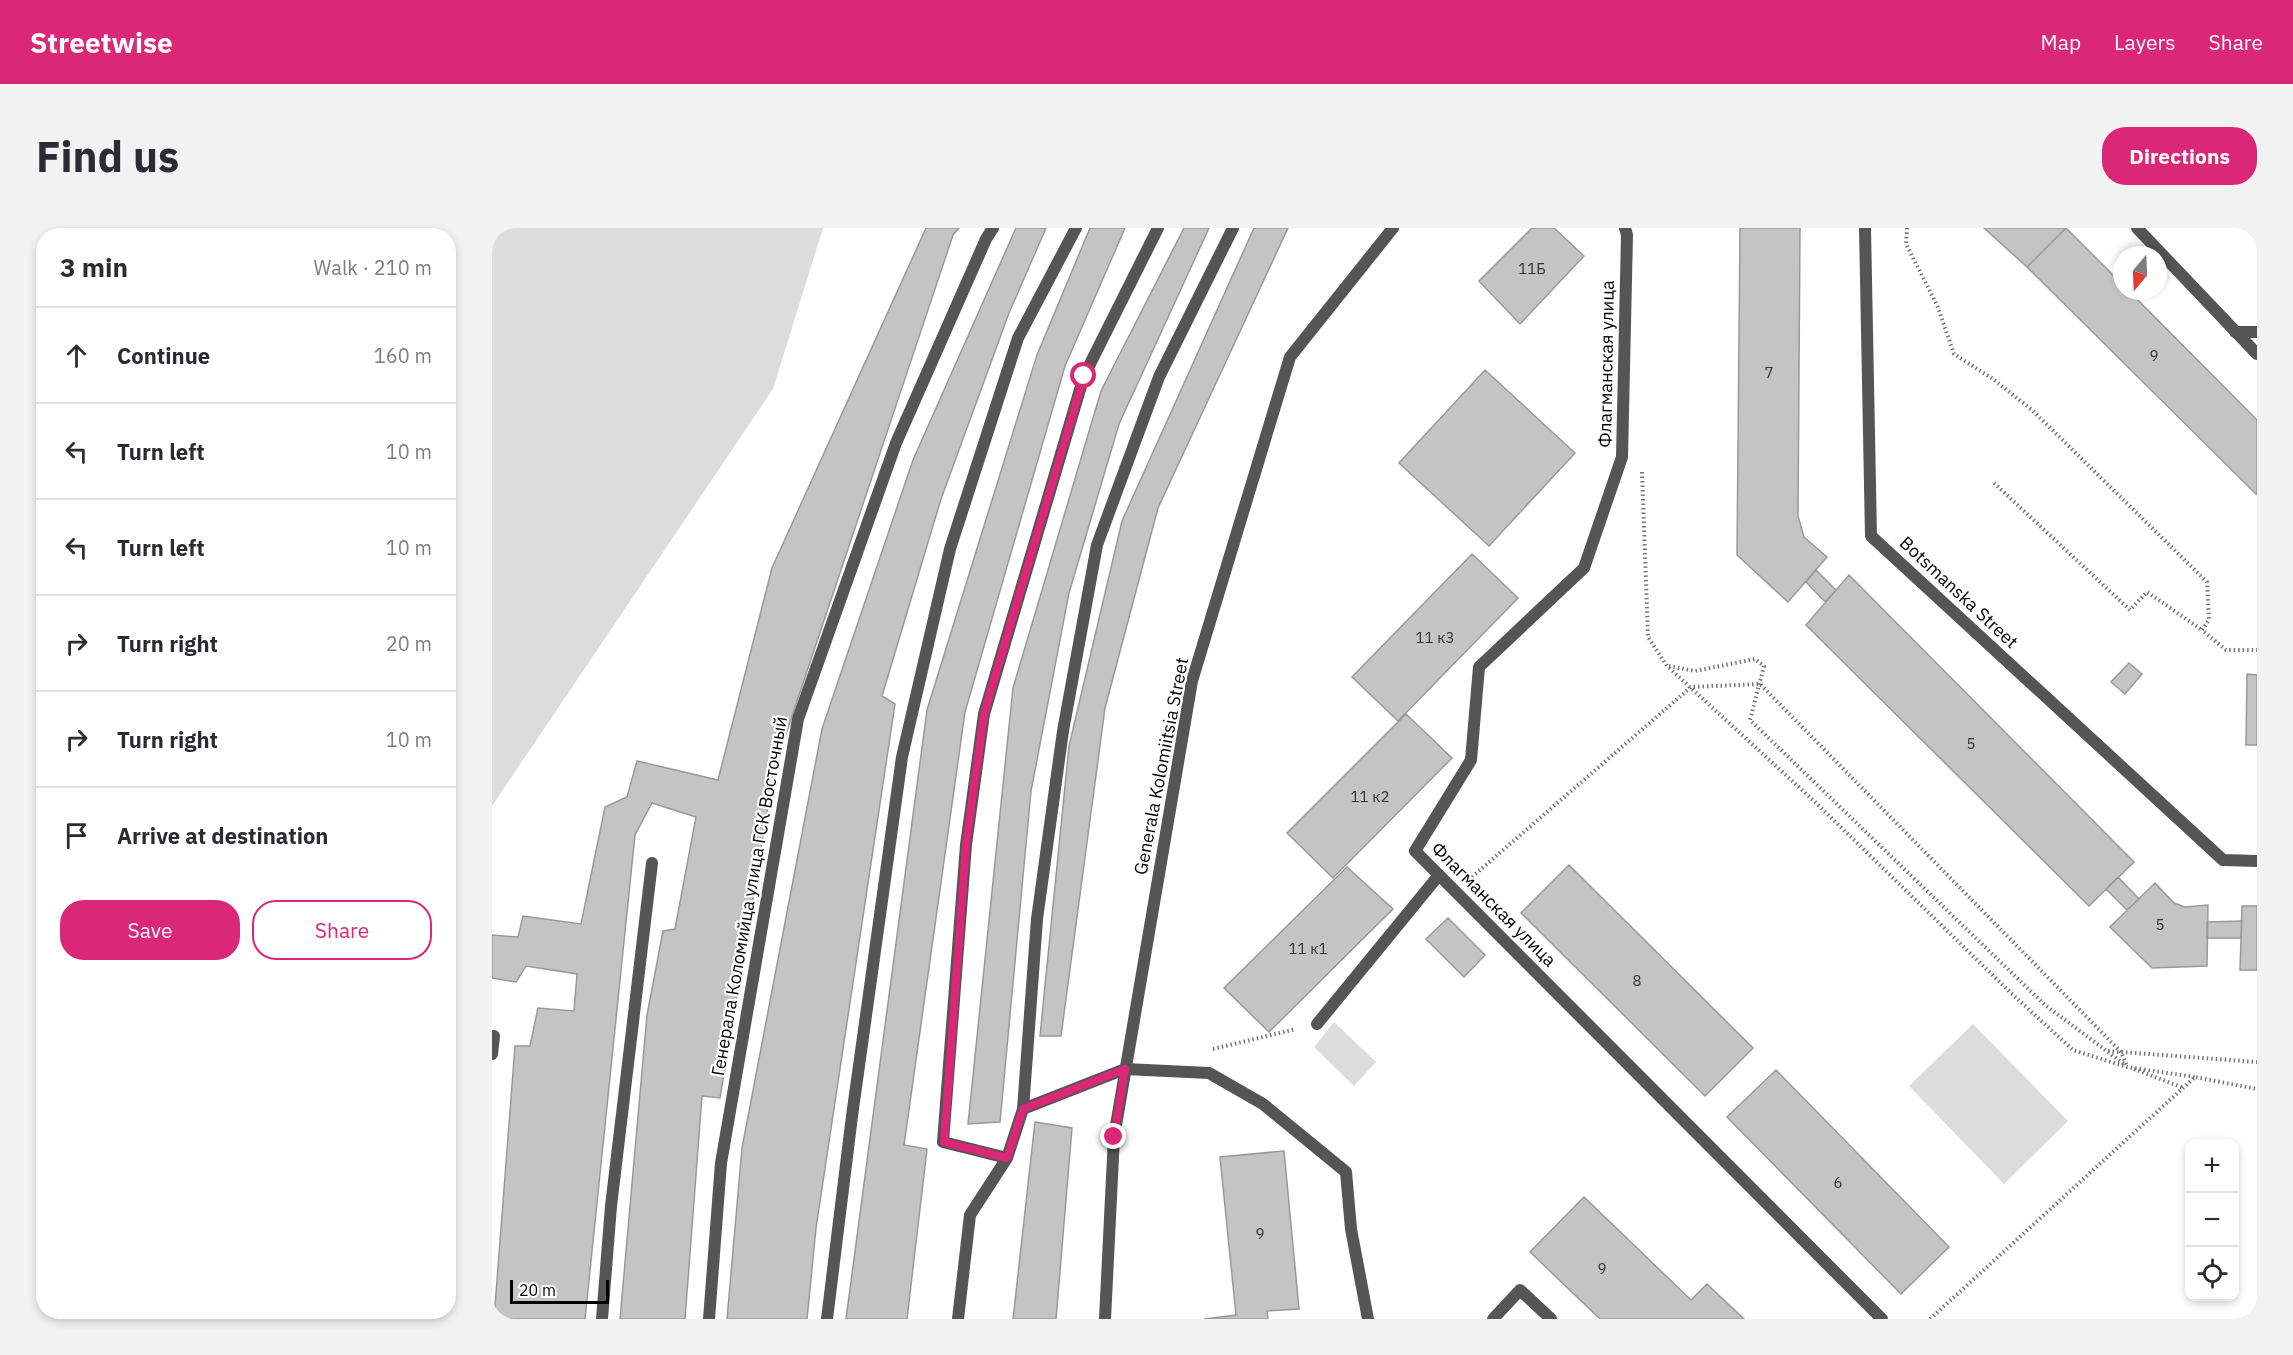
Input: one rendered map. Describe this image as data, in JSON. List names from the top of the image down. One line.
{"streets":{"street":["Флагманская улица","Botsmanska Street","Generala Kolomiitsia Street","Генерала Коломийца улица ГСК Восточный"]},"house_numbers":["11Б","9","7","11 к3","5","11 к2","5","11 к1","8","6","9","9"],"scale_bar":"20 m","north":"bottom","page":{"header":"Streetwise","nav":["Map","Layers","Share"],"buttons":["Directions",["Save","Share"]],"title":"Find us","heading":["3 min","Walk · 210 m"],"list":[["Continue","160 m"],["Turn left","10 m"],["Turn left","10 m"],["Turn right","20 m"],["Turn right","10 m"],"Arrive at destination"],"map_buttons":["+","−"],"scale":"20 m"}}
